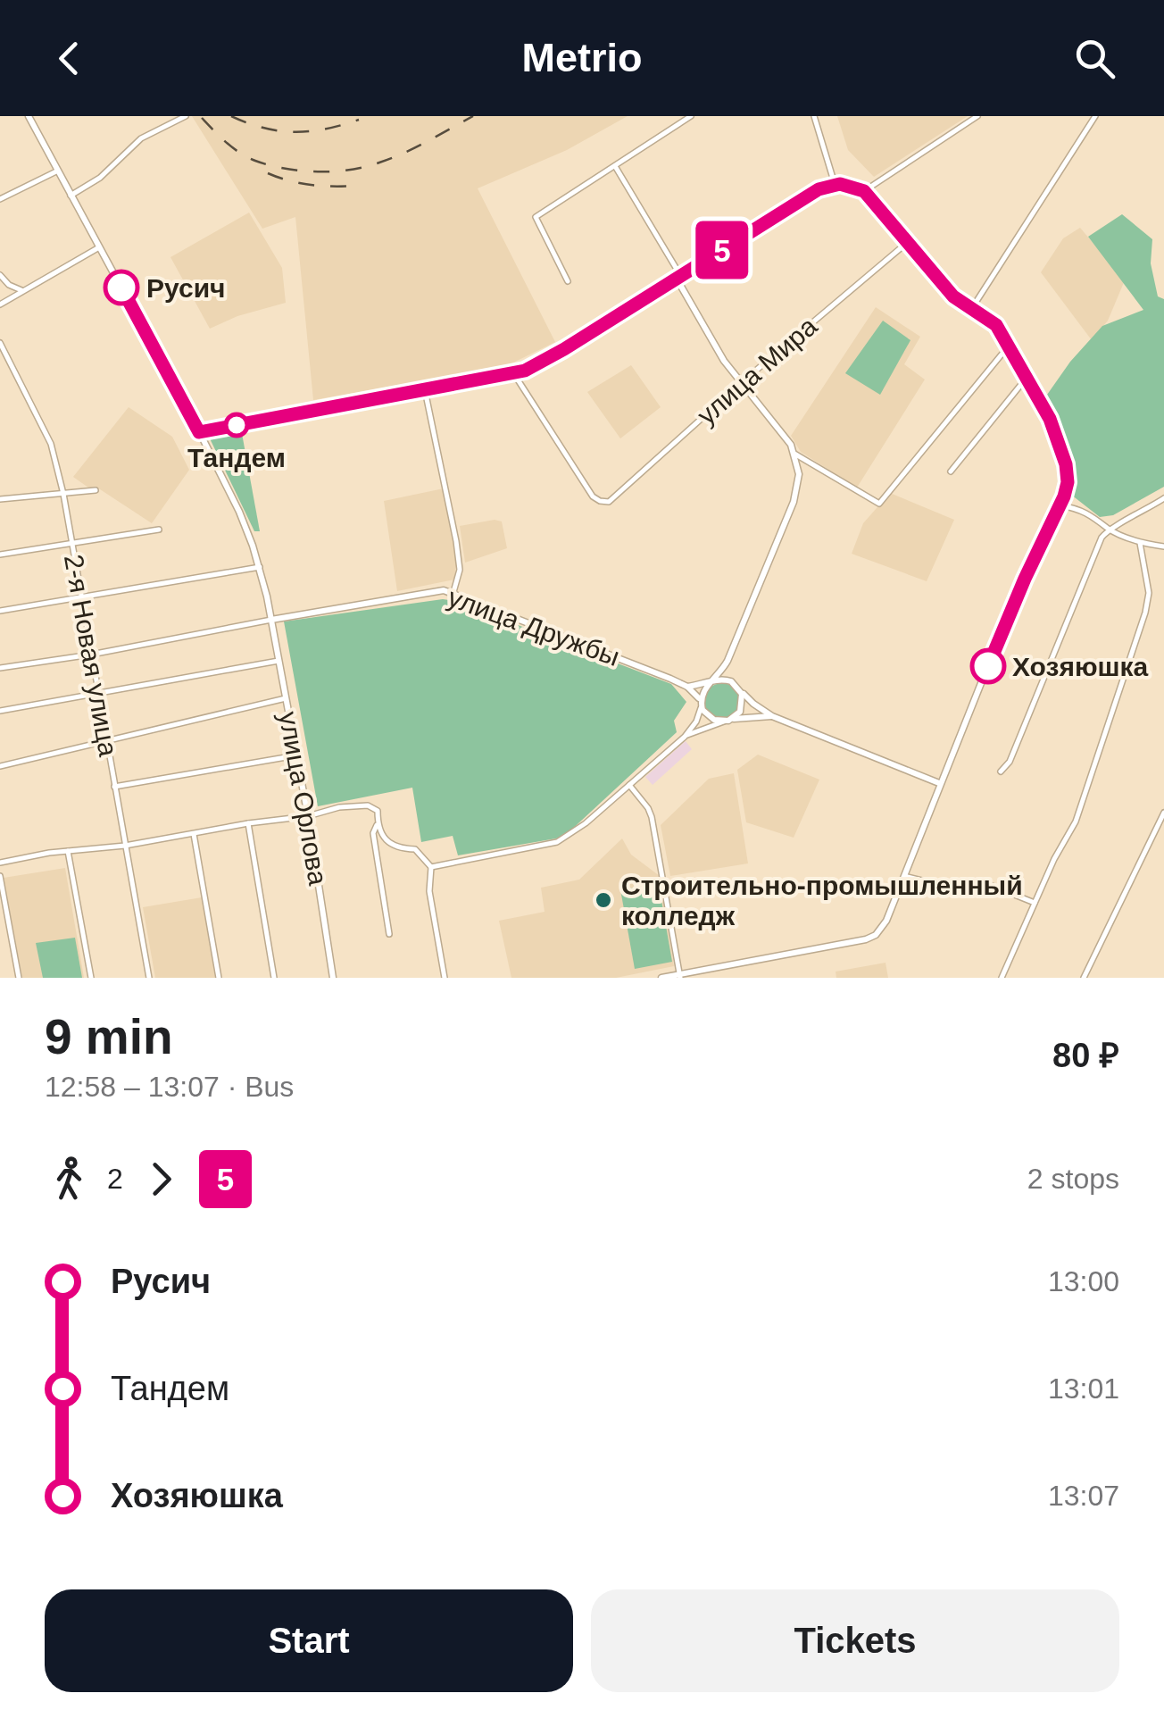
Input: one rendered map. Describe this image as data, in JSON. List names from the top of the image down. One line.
{"streets":{"main road":["улица Дружбы","улица Орлова"],"street":["улица Мира","2-я Новая улица"]},"crossings":[["улица Дружбы","улица Орлова"]],"places":["Русич","Тандем","Хозяюшка","Строительно-промышленный колледж"],"lines":["bus line 5"],"page":{"header":"Metrio","on_map":"5","heading":["9 min","12:58 – 13:07 · Bus","80 ₽"],"legs":["2","5","2 stops"],"list":[{"name":"Русич","value":"13:00"},{"name":"Тандем","value":"13:01"},{"name":"Хозяюшка","value":"13:07"}],"buttons":["Start","Tickets"]}}
